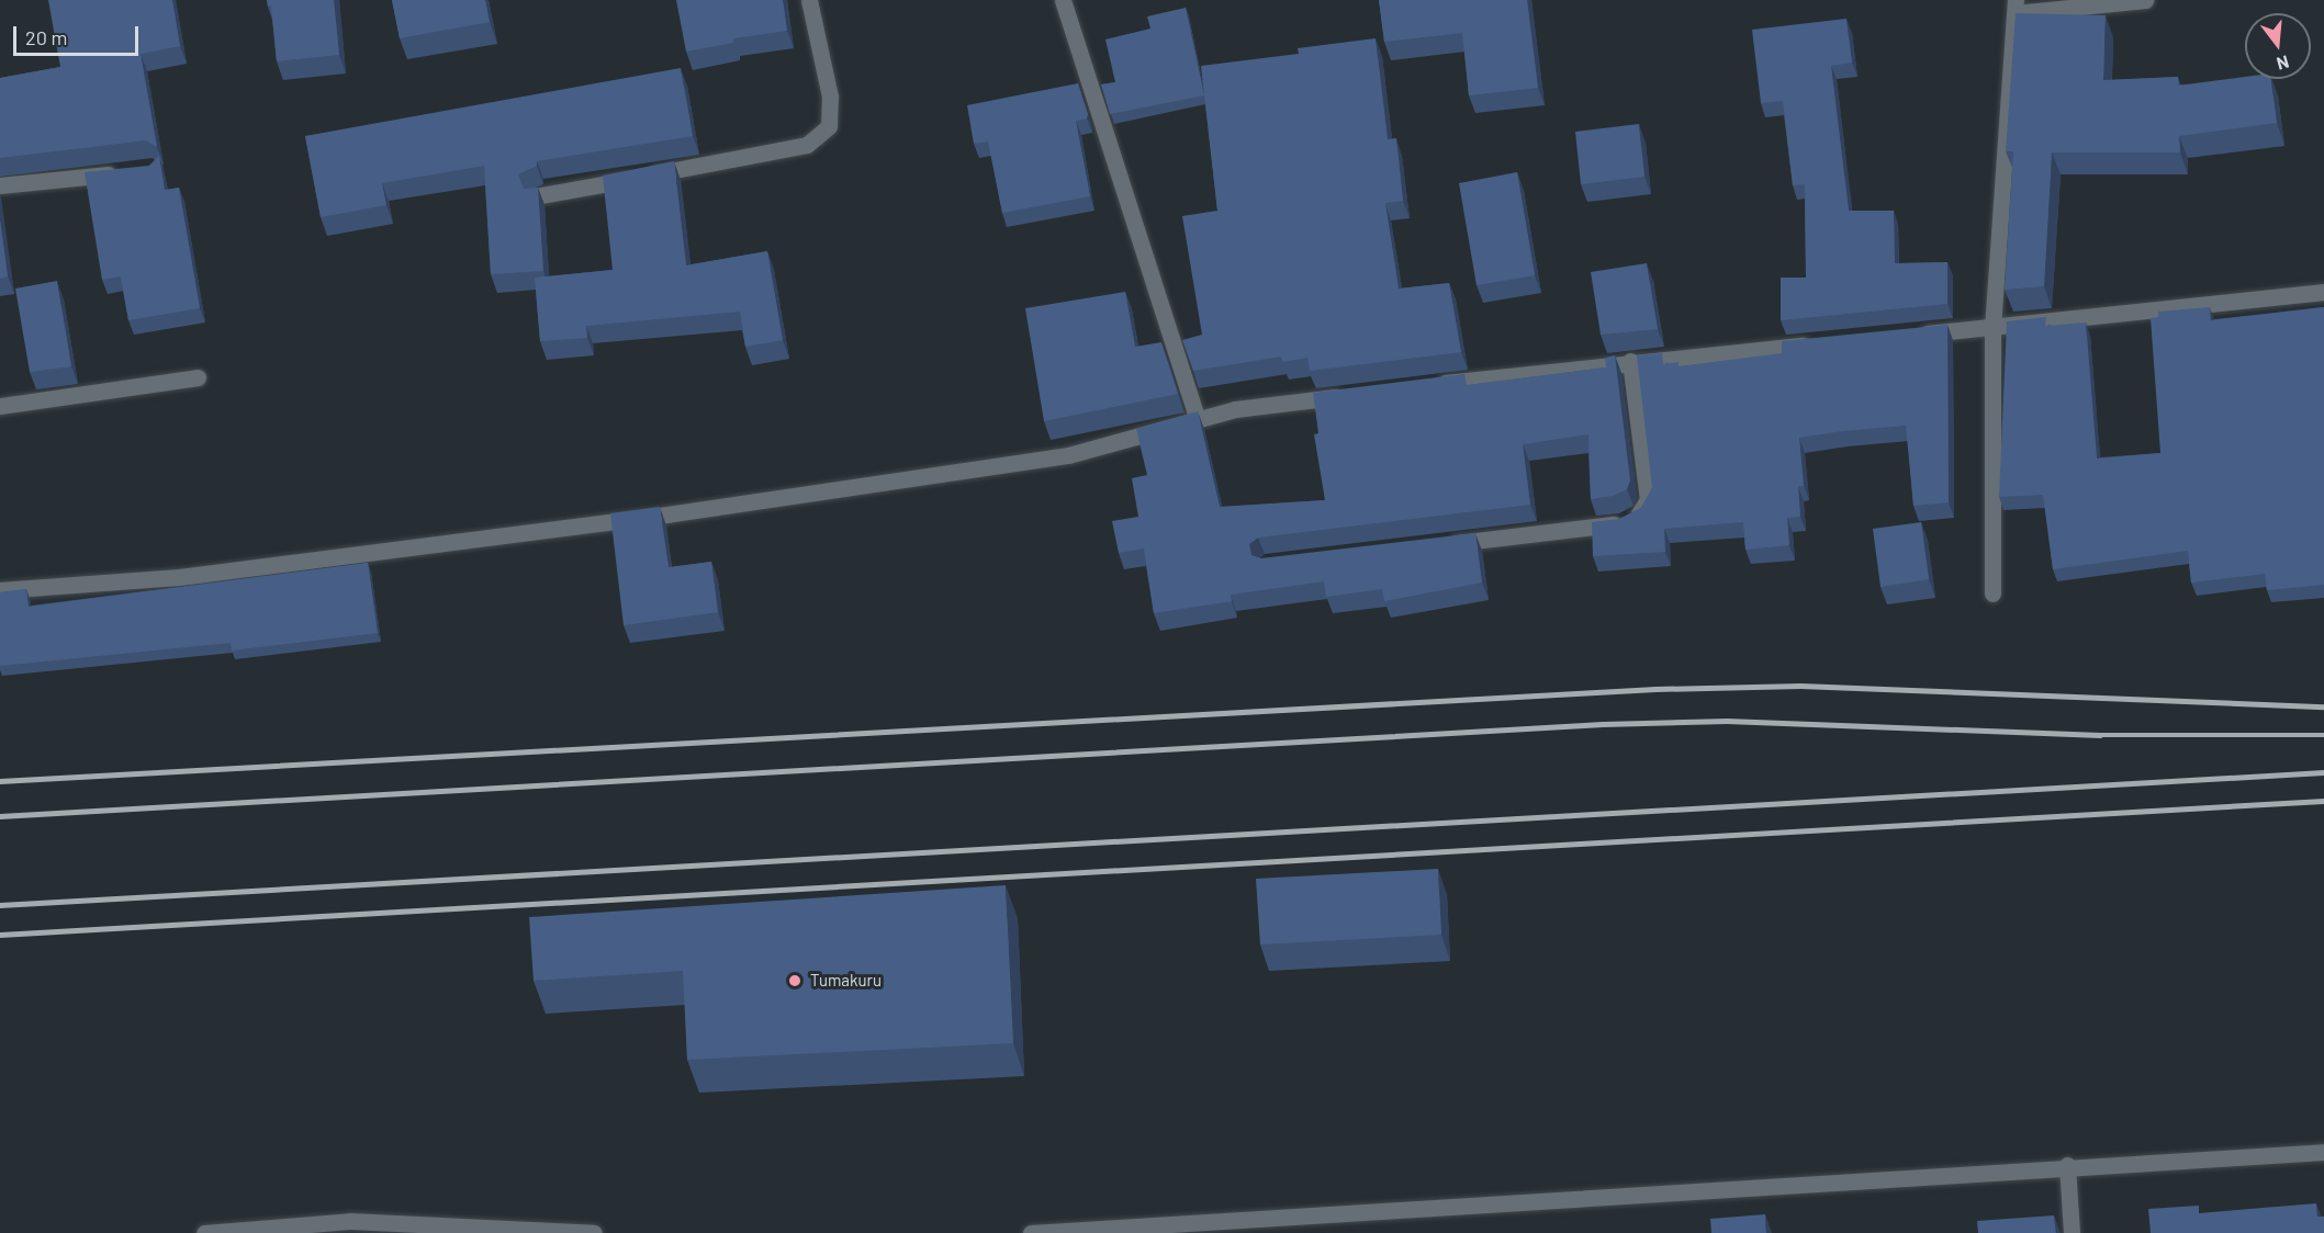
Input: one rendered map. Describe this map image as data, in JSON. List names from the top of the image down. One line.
{"places":["Tumakuru"],"scale_bar":"20 m","north":"bottom"}
